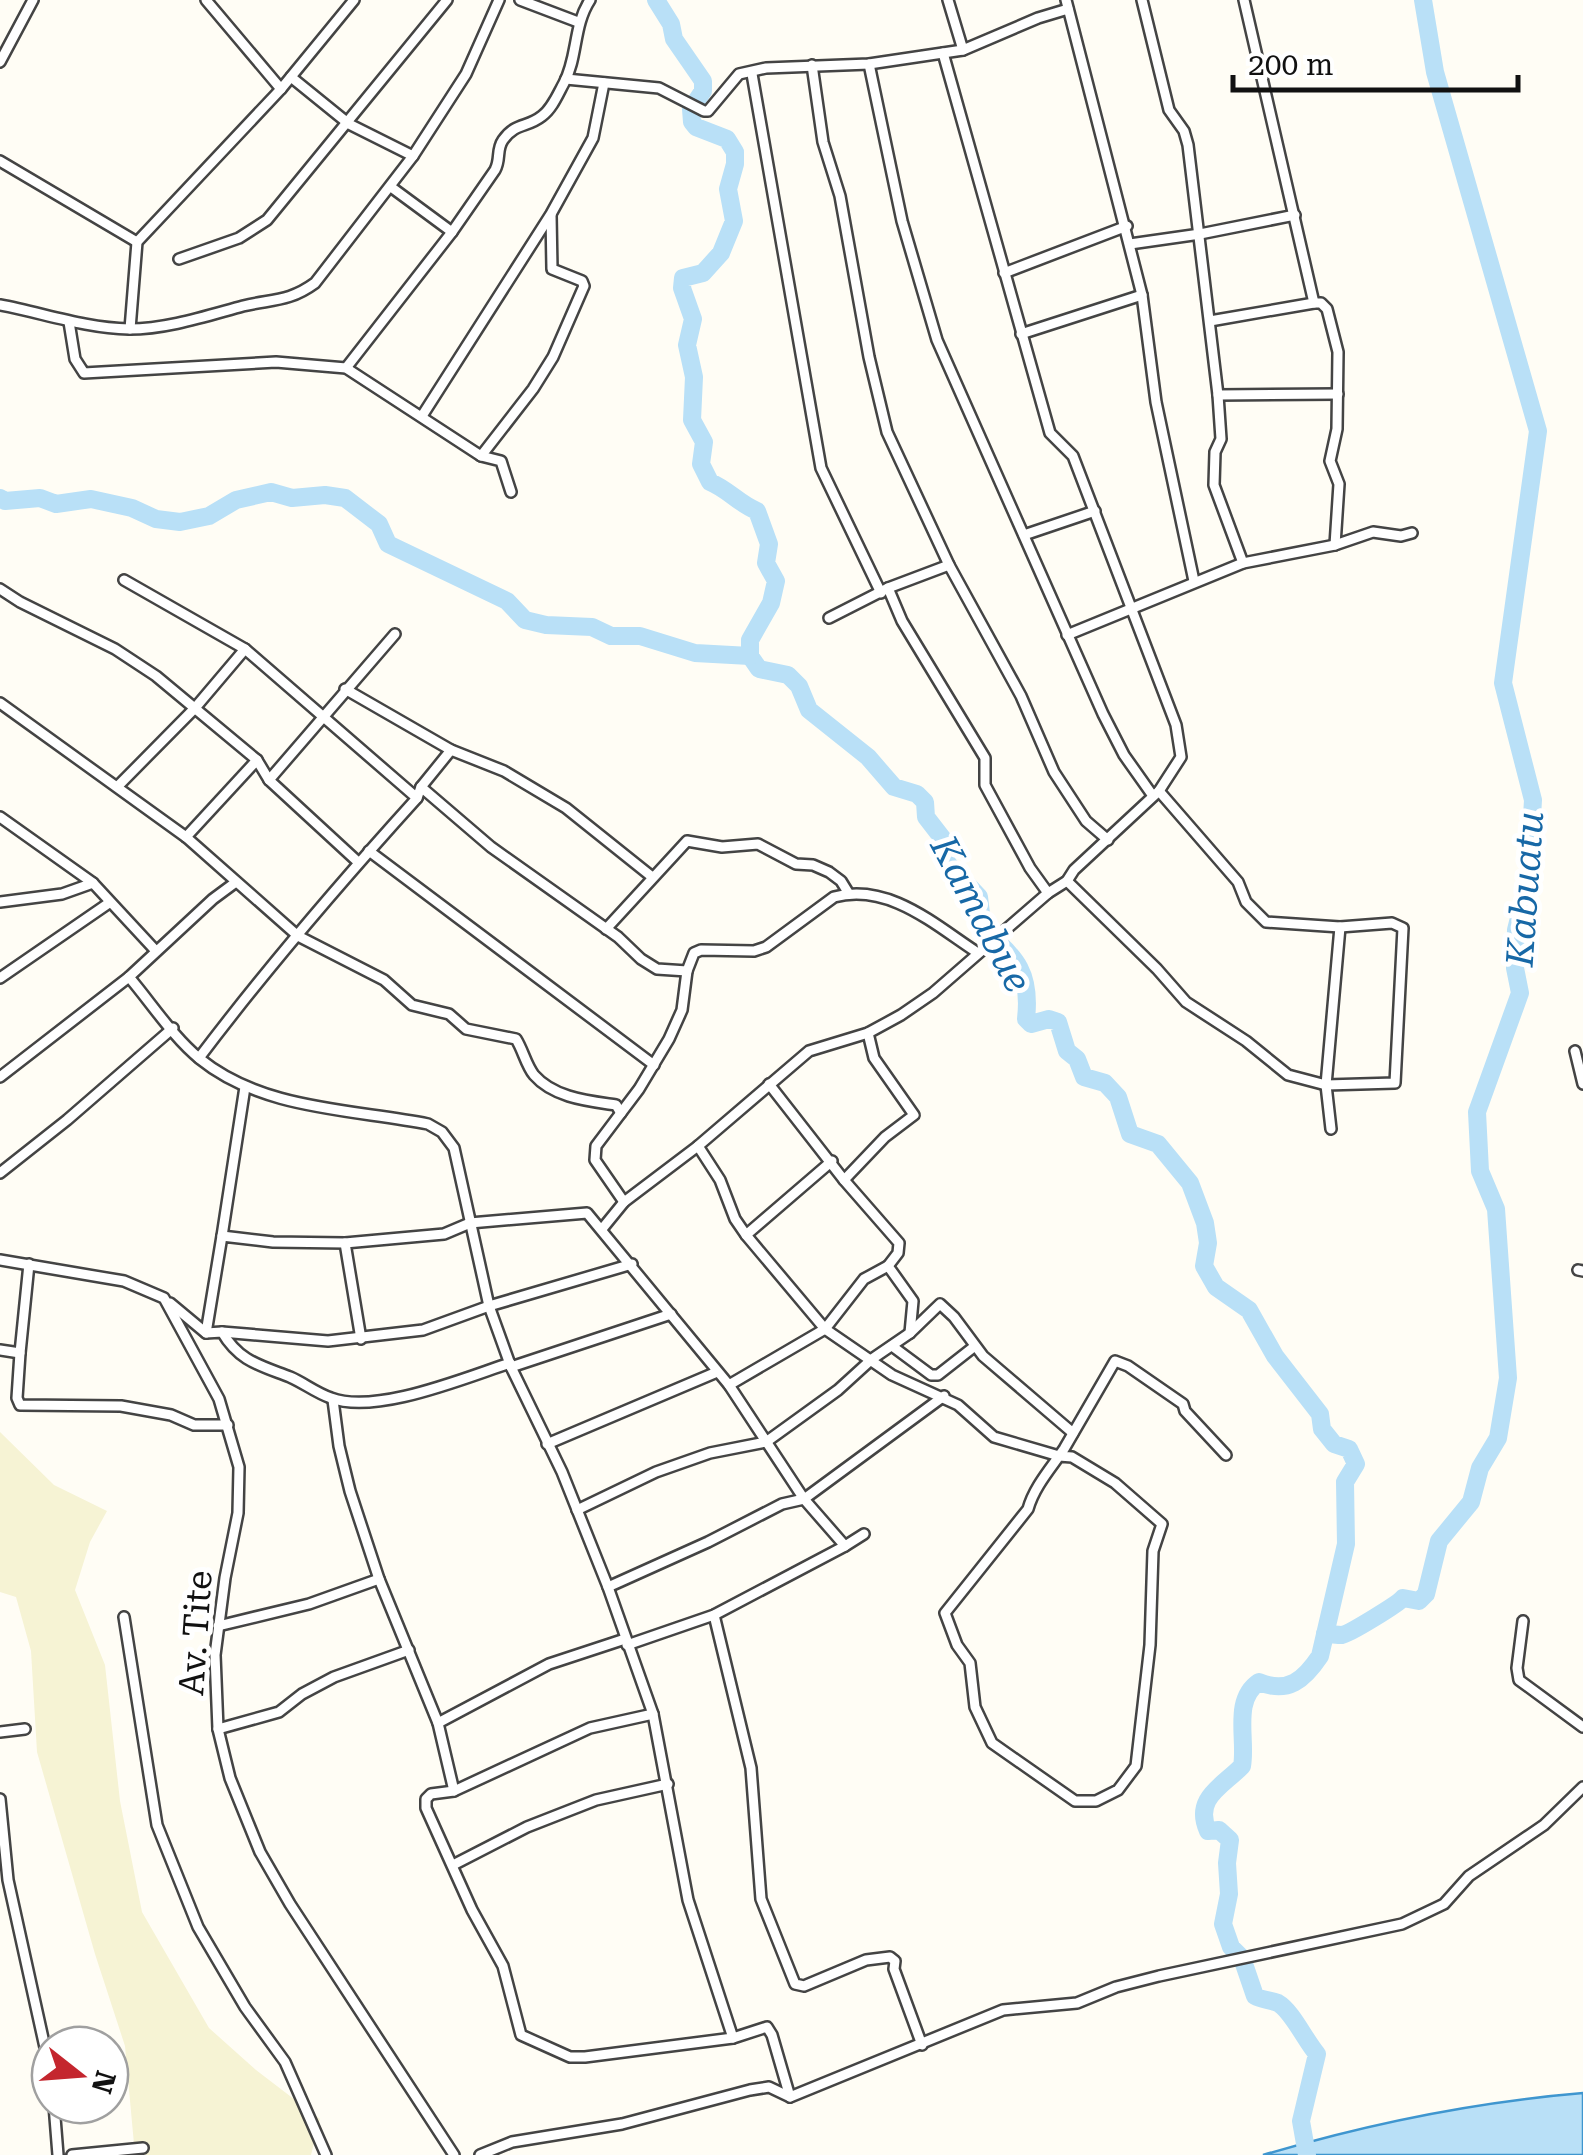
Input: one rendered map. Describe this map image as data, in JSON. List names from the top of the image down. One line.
{"streets":{"street":["Av. Tite"]},"water":["Kabuatu","Kamabue"],"scale_bar":"200 m","north":"right"}
